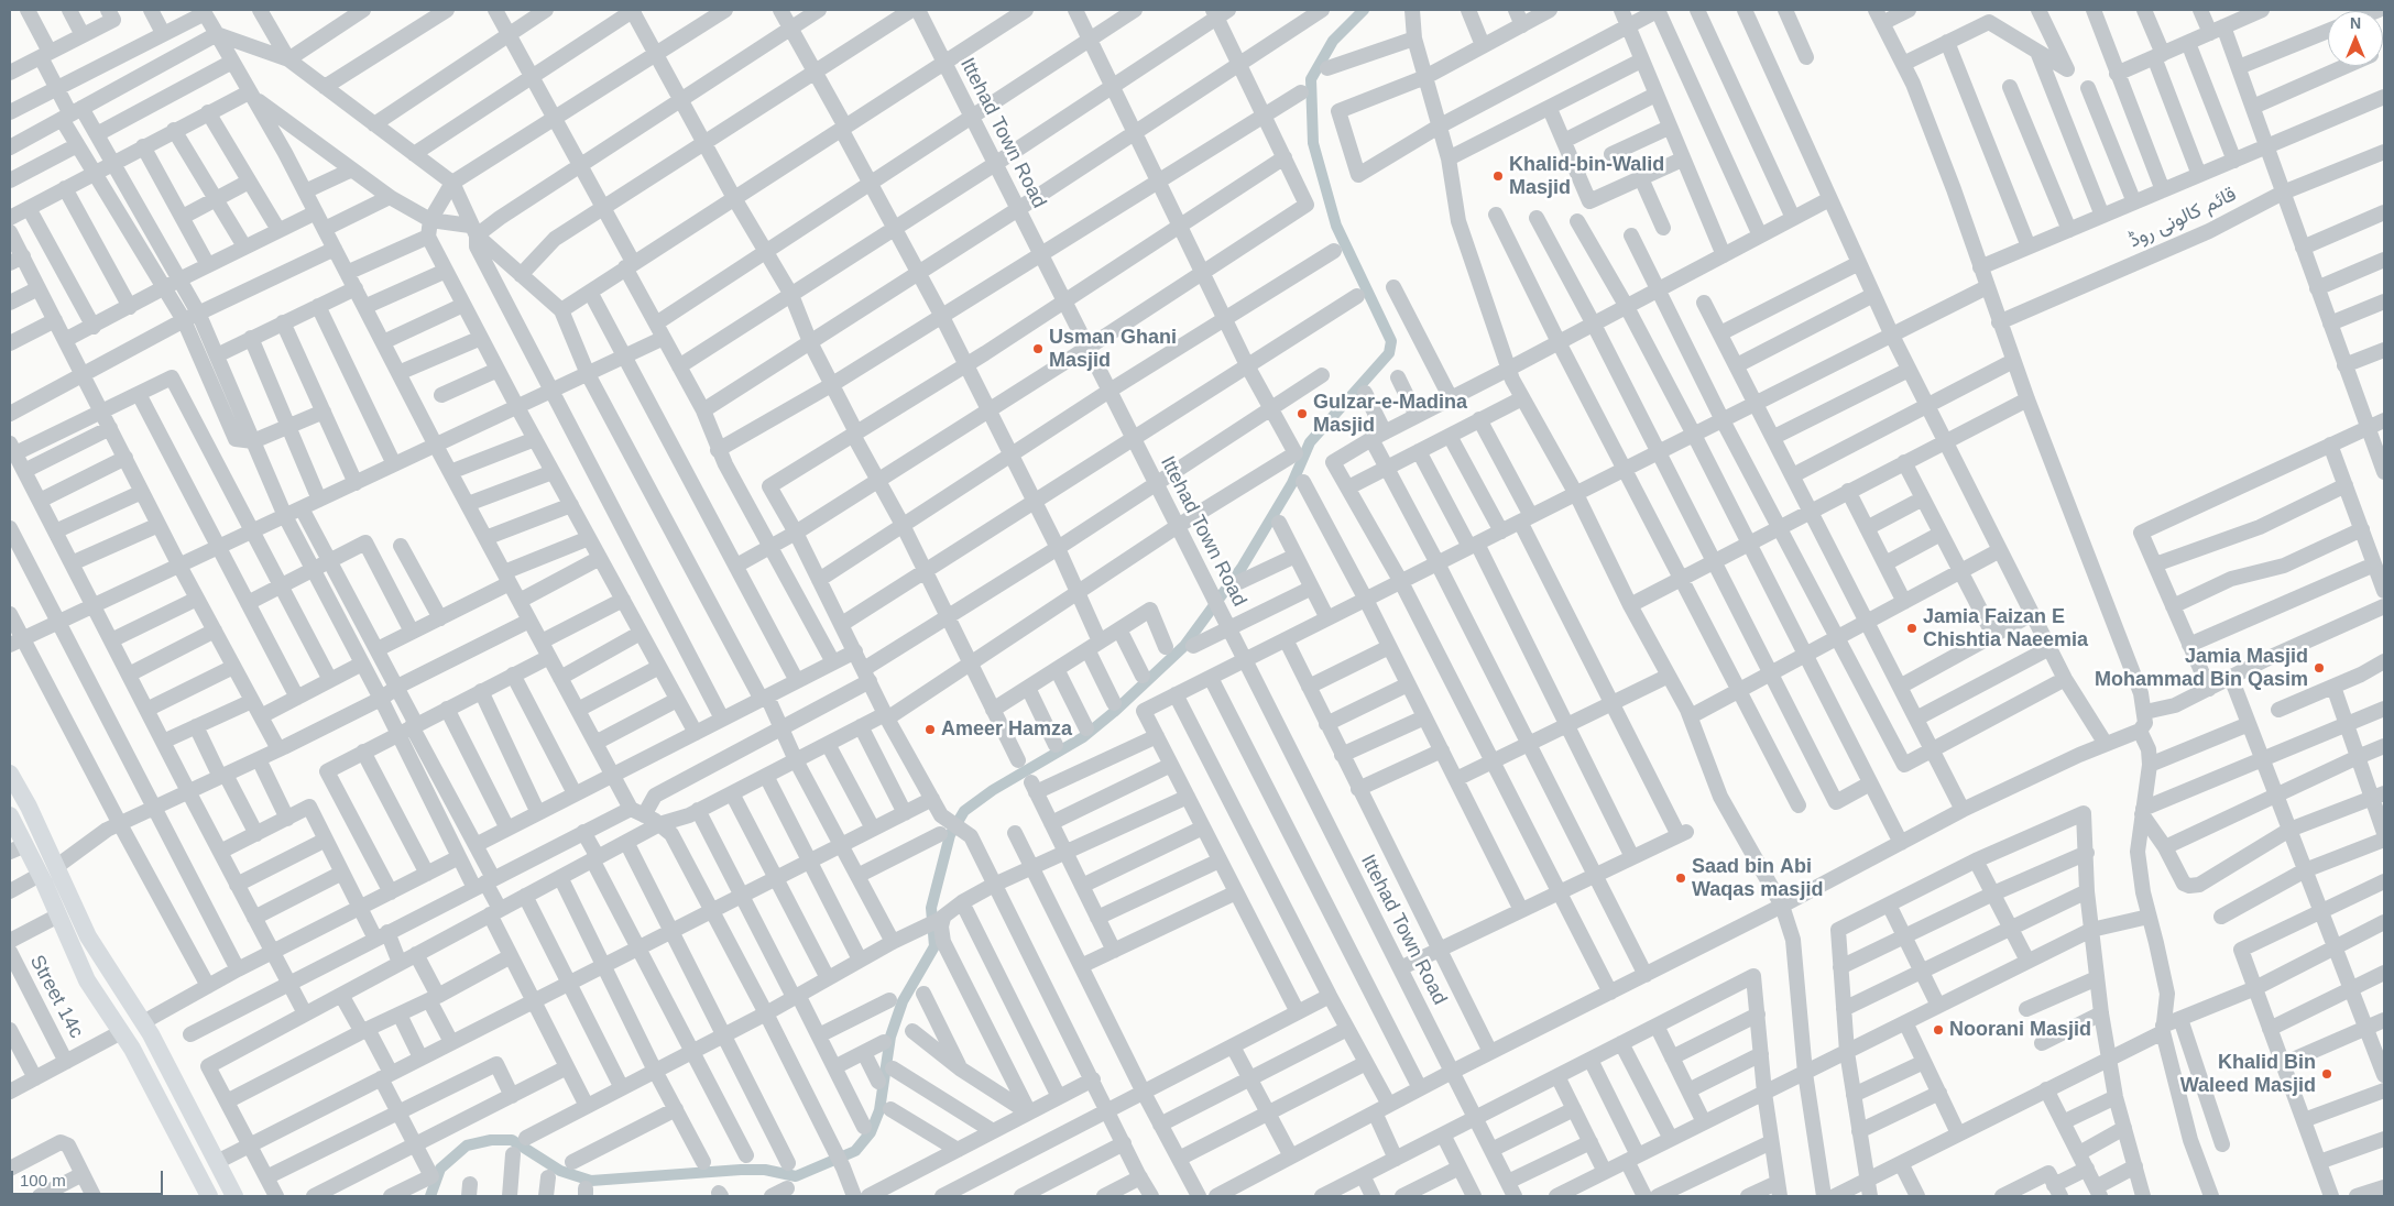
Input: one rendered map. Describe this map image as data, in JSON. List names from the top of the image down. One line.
{"streets":{"street":["Ittehad Town Road","قائم کالونی روڈ","Street 14c"]},"places":["Khalid-bin-Walid Masjid","Usman Ghani Masjid","Gulzar-e-Madina Masjid","Jamia Faizan E Chishtia Naeemia","Jamia Masjid Mohammad Bin Qasim","Ameer Hamza","Saad bin Abi Waqas masjid","Noorani Masjid","Khalid Bin Waleed Masjid"],"scale_bar":"100 m","north":"top"}
